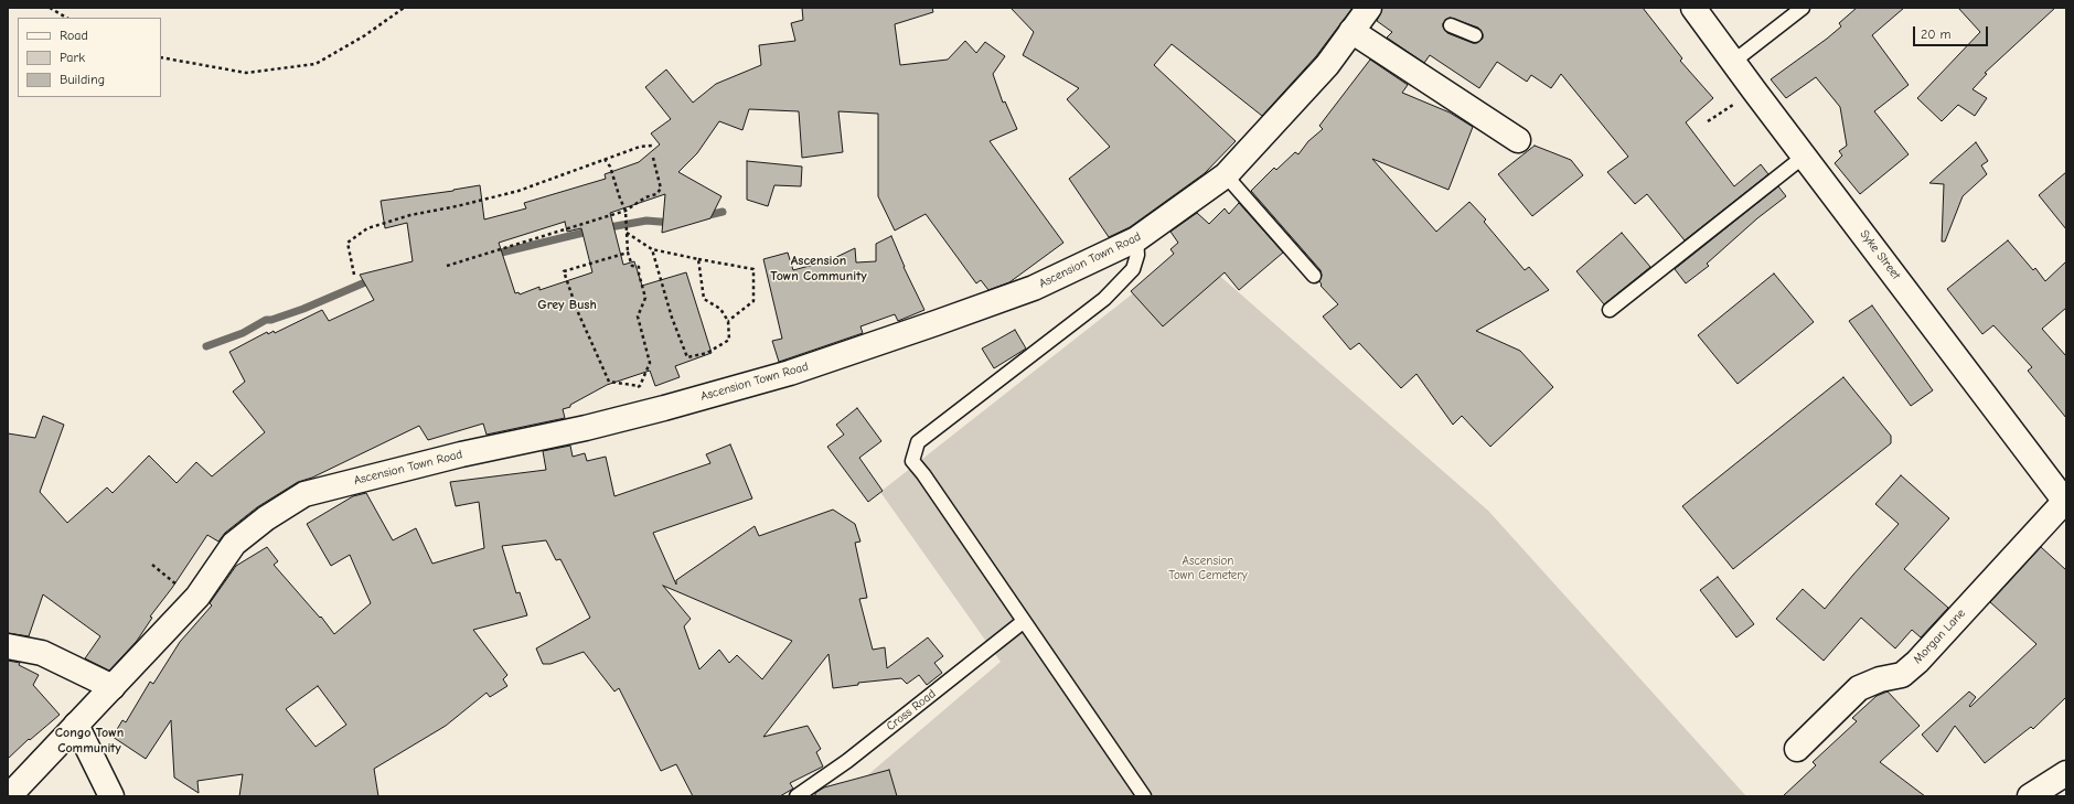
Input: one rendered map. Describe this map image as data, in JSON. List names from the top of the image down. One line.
{"streets":{"main road":["Syke Street","Ascension Town Road","Morgan Lane"],"lane":["Cross Road"]},"crossings":[["Syke Street","Morgan Lane"]],"districts":["Ascension Town Community","Grey Bush","Congo Town Community"],"parks":["Ascension Town Cemetery"],"legend":["Road","Park","Building"],"scale_bar":"20 m"}
